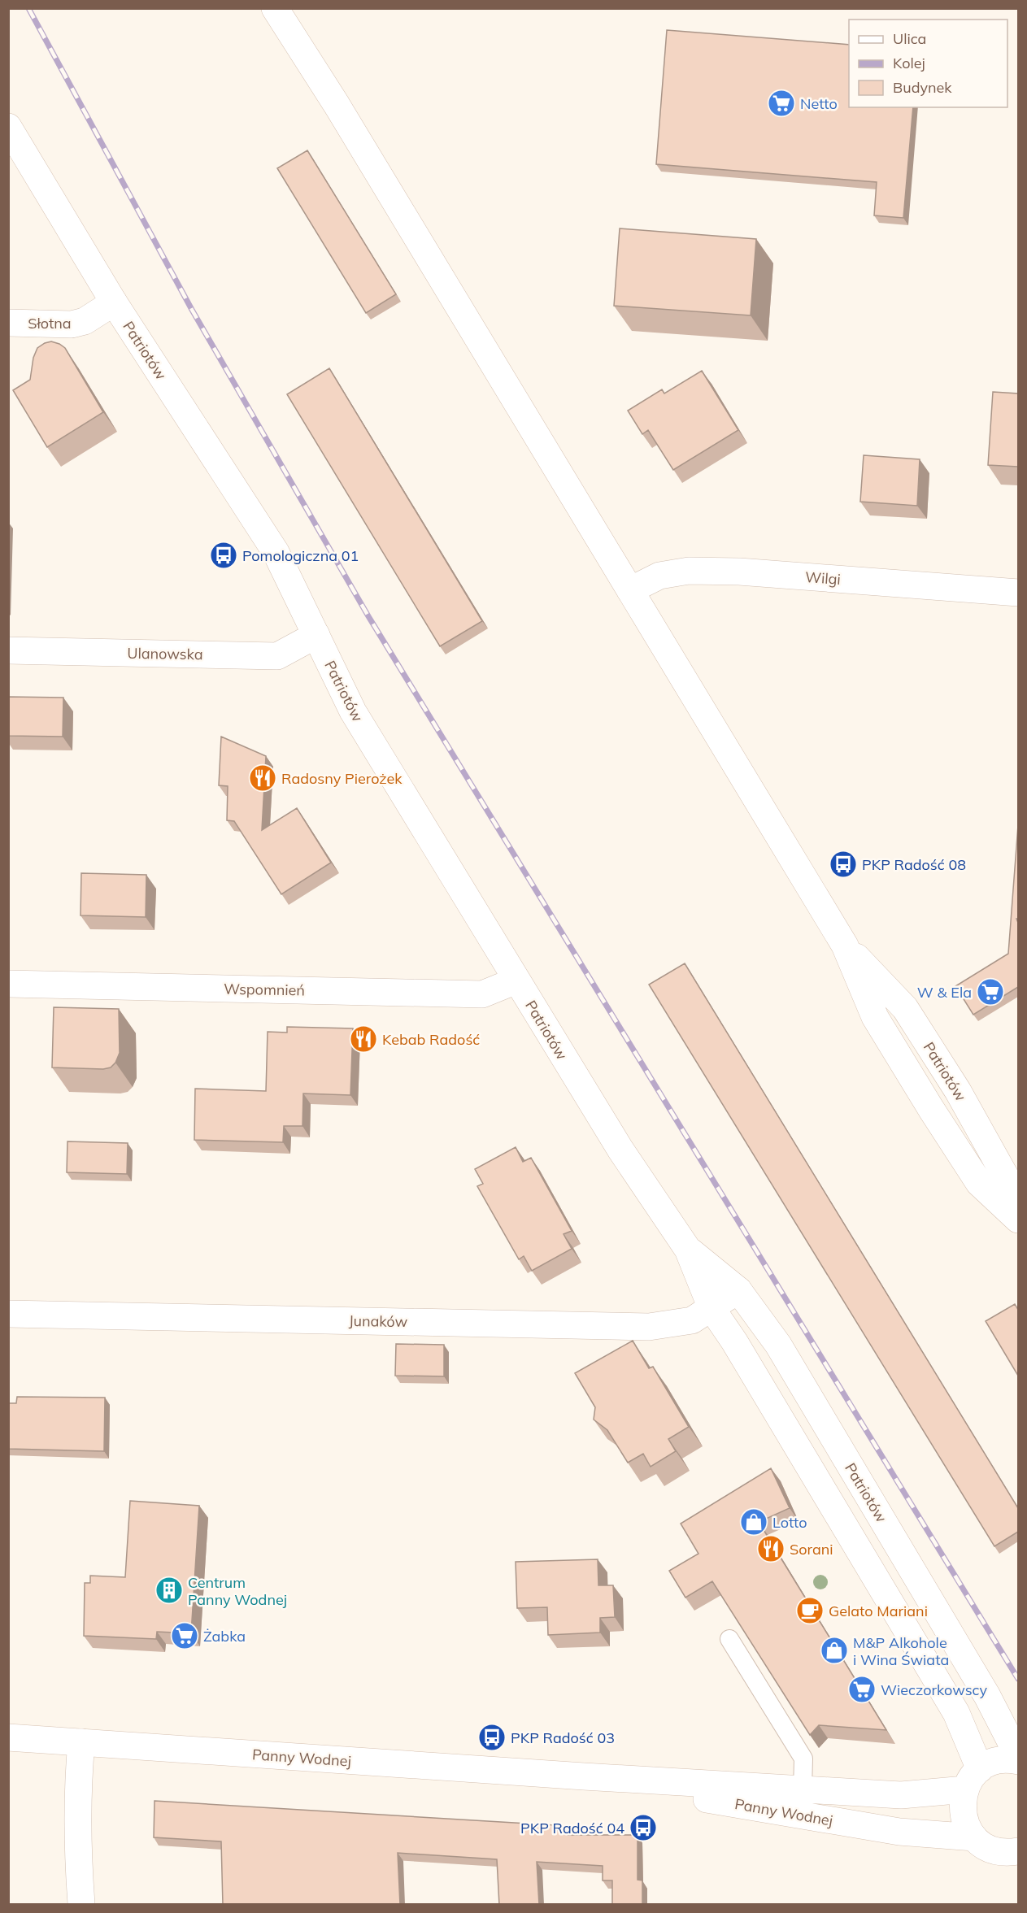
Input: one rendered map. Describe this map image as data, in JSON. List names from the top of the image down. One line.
{"streets":{"main road":["Słotna","Patriotów","Wilgi","Ulanowska","Wspomnień","Junaków","Panny Wodnej"]},"crossings":[["Słotna","Patriotów"],["Patriotów","Wilgi"],["Patriotów","Ulanowska"],["Patriotów","Wspomnień"],["Patriotów","Junaków"],["Patriotów","Panny Wodnej"]],"places":{"supermarket":["Netto","W & Ela","Żabka","Wieczorkowscy"],"bus stop":["Pomologiczna 01","PKP Radość 08","PKP Radość 03","PKP Radość 04"],"restaurant":["Radosny Pierożek","Kebab Radość","Sorani"],"shop":["Lotto","M&P Alkohole i Wina Świata"],"building":["Centrum Panny Wodnej"],"cafe":["Gelato Mariani"]},"legend":["Ulica","Kolej","Budynek"]}
